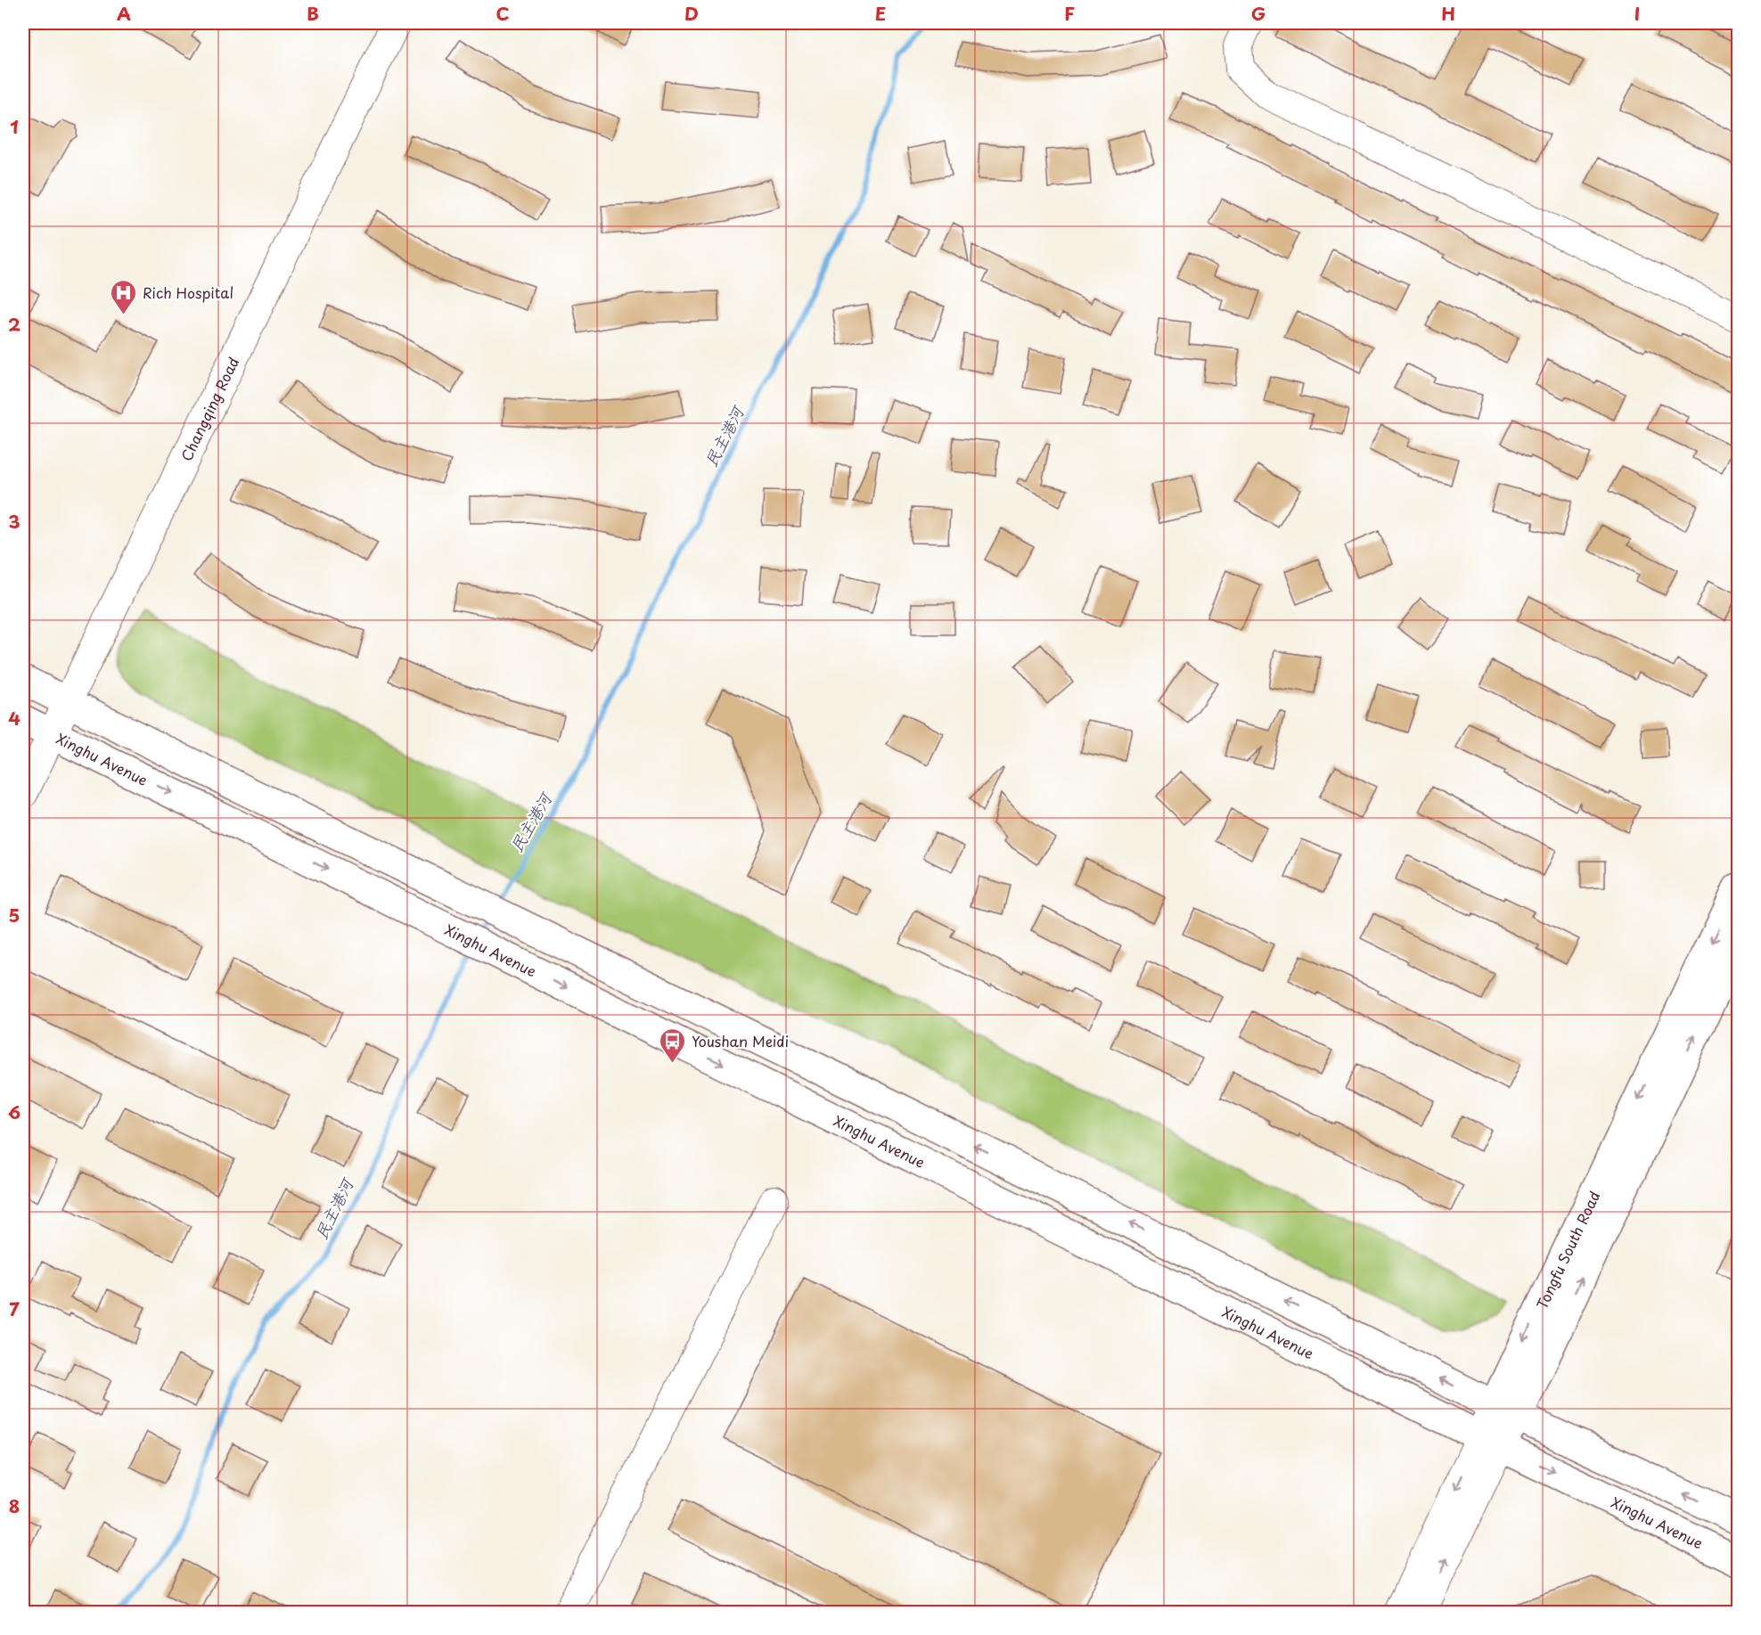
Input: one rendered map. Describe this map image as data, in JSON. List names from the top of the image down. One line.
{"streets":{"main road":["Xinghu Avenue","Tongfu South Road"],"street":["Changqing Road"]},"crossings":[["Changqing Road","Xinghu Avenue"],["Xinghu Avenue","Tongfu South Road"]],"water":["民主港河"],"places":{"hospital":["Rich Hospital"],"bus stop":["Youshan Meidi"]},"grid":{"columns":["A","B","C","D","E","F","G","H","I"],"rows":["1","2","3","4","5","6","7","8"]}}
